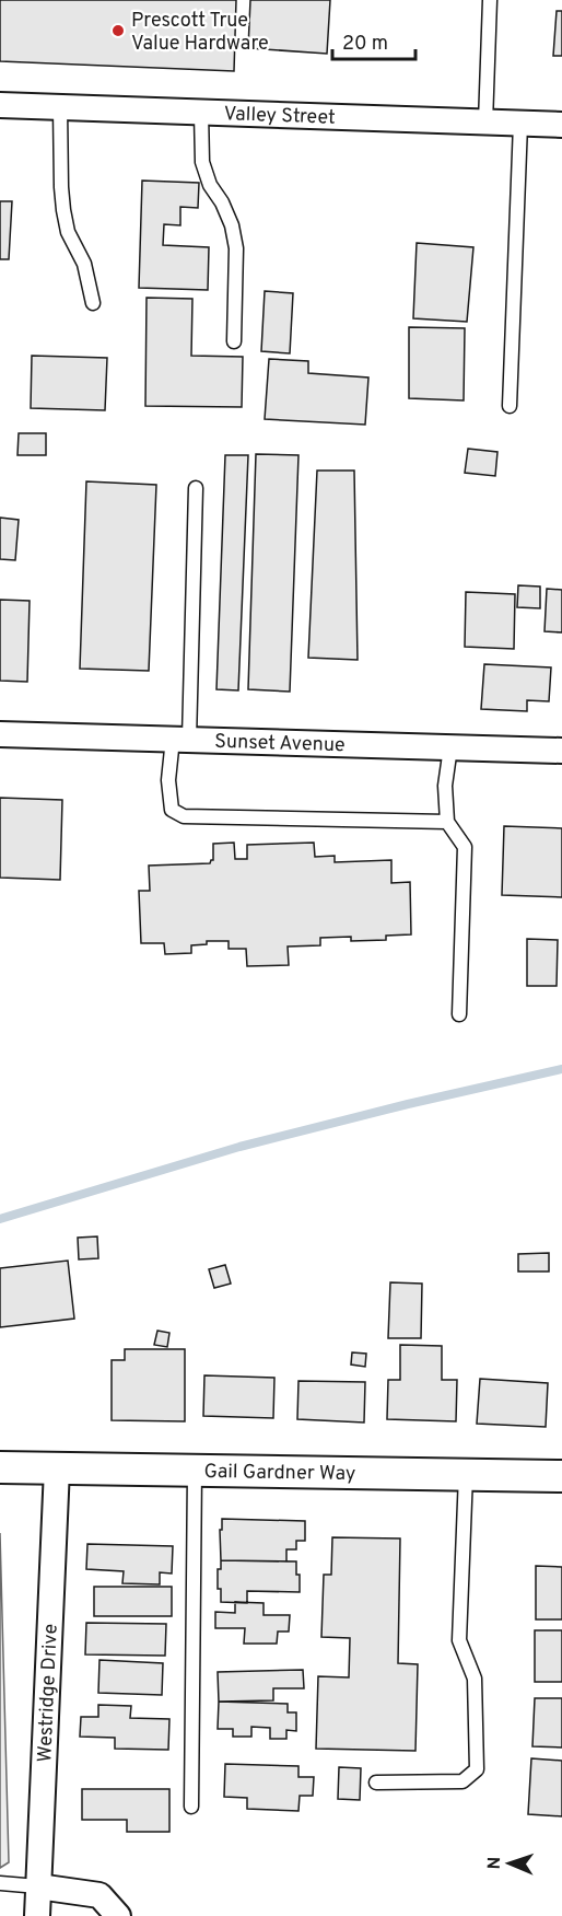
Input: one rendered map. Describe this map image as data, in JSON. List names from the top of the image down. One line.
{"streets":{"street":["Valley Street","Sunset Avenue","Gail Gardner Way","Westridge Drive"]},"crossings":[["Gail Gardner Way","Westridge Drive"]],"places":["Prescott True Value Hardware"],"scale_bar":"20 m","north":"left"}
